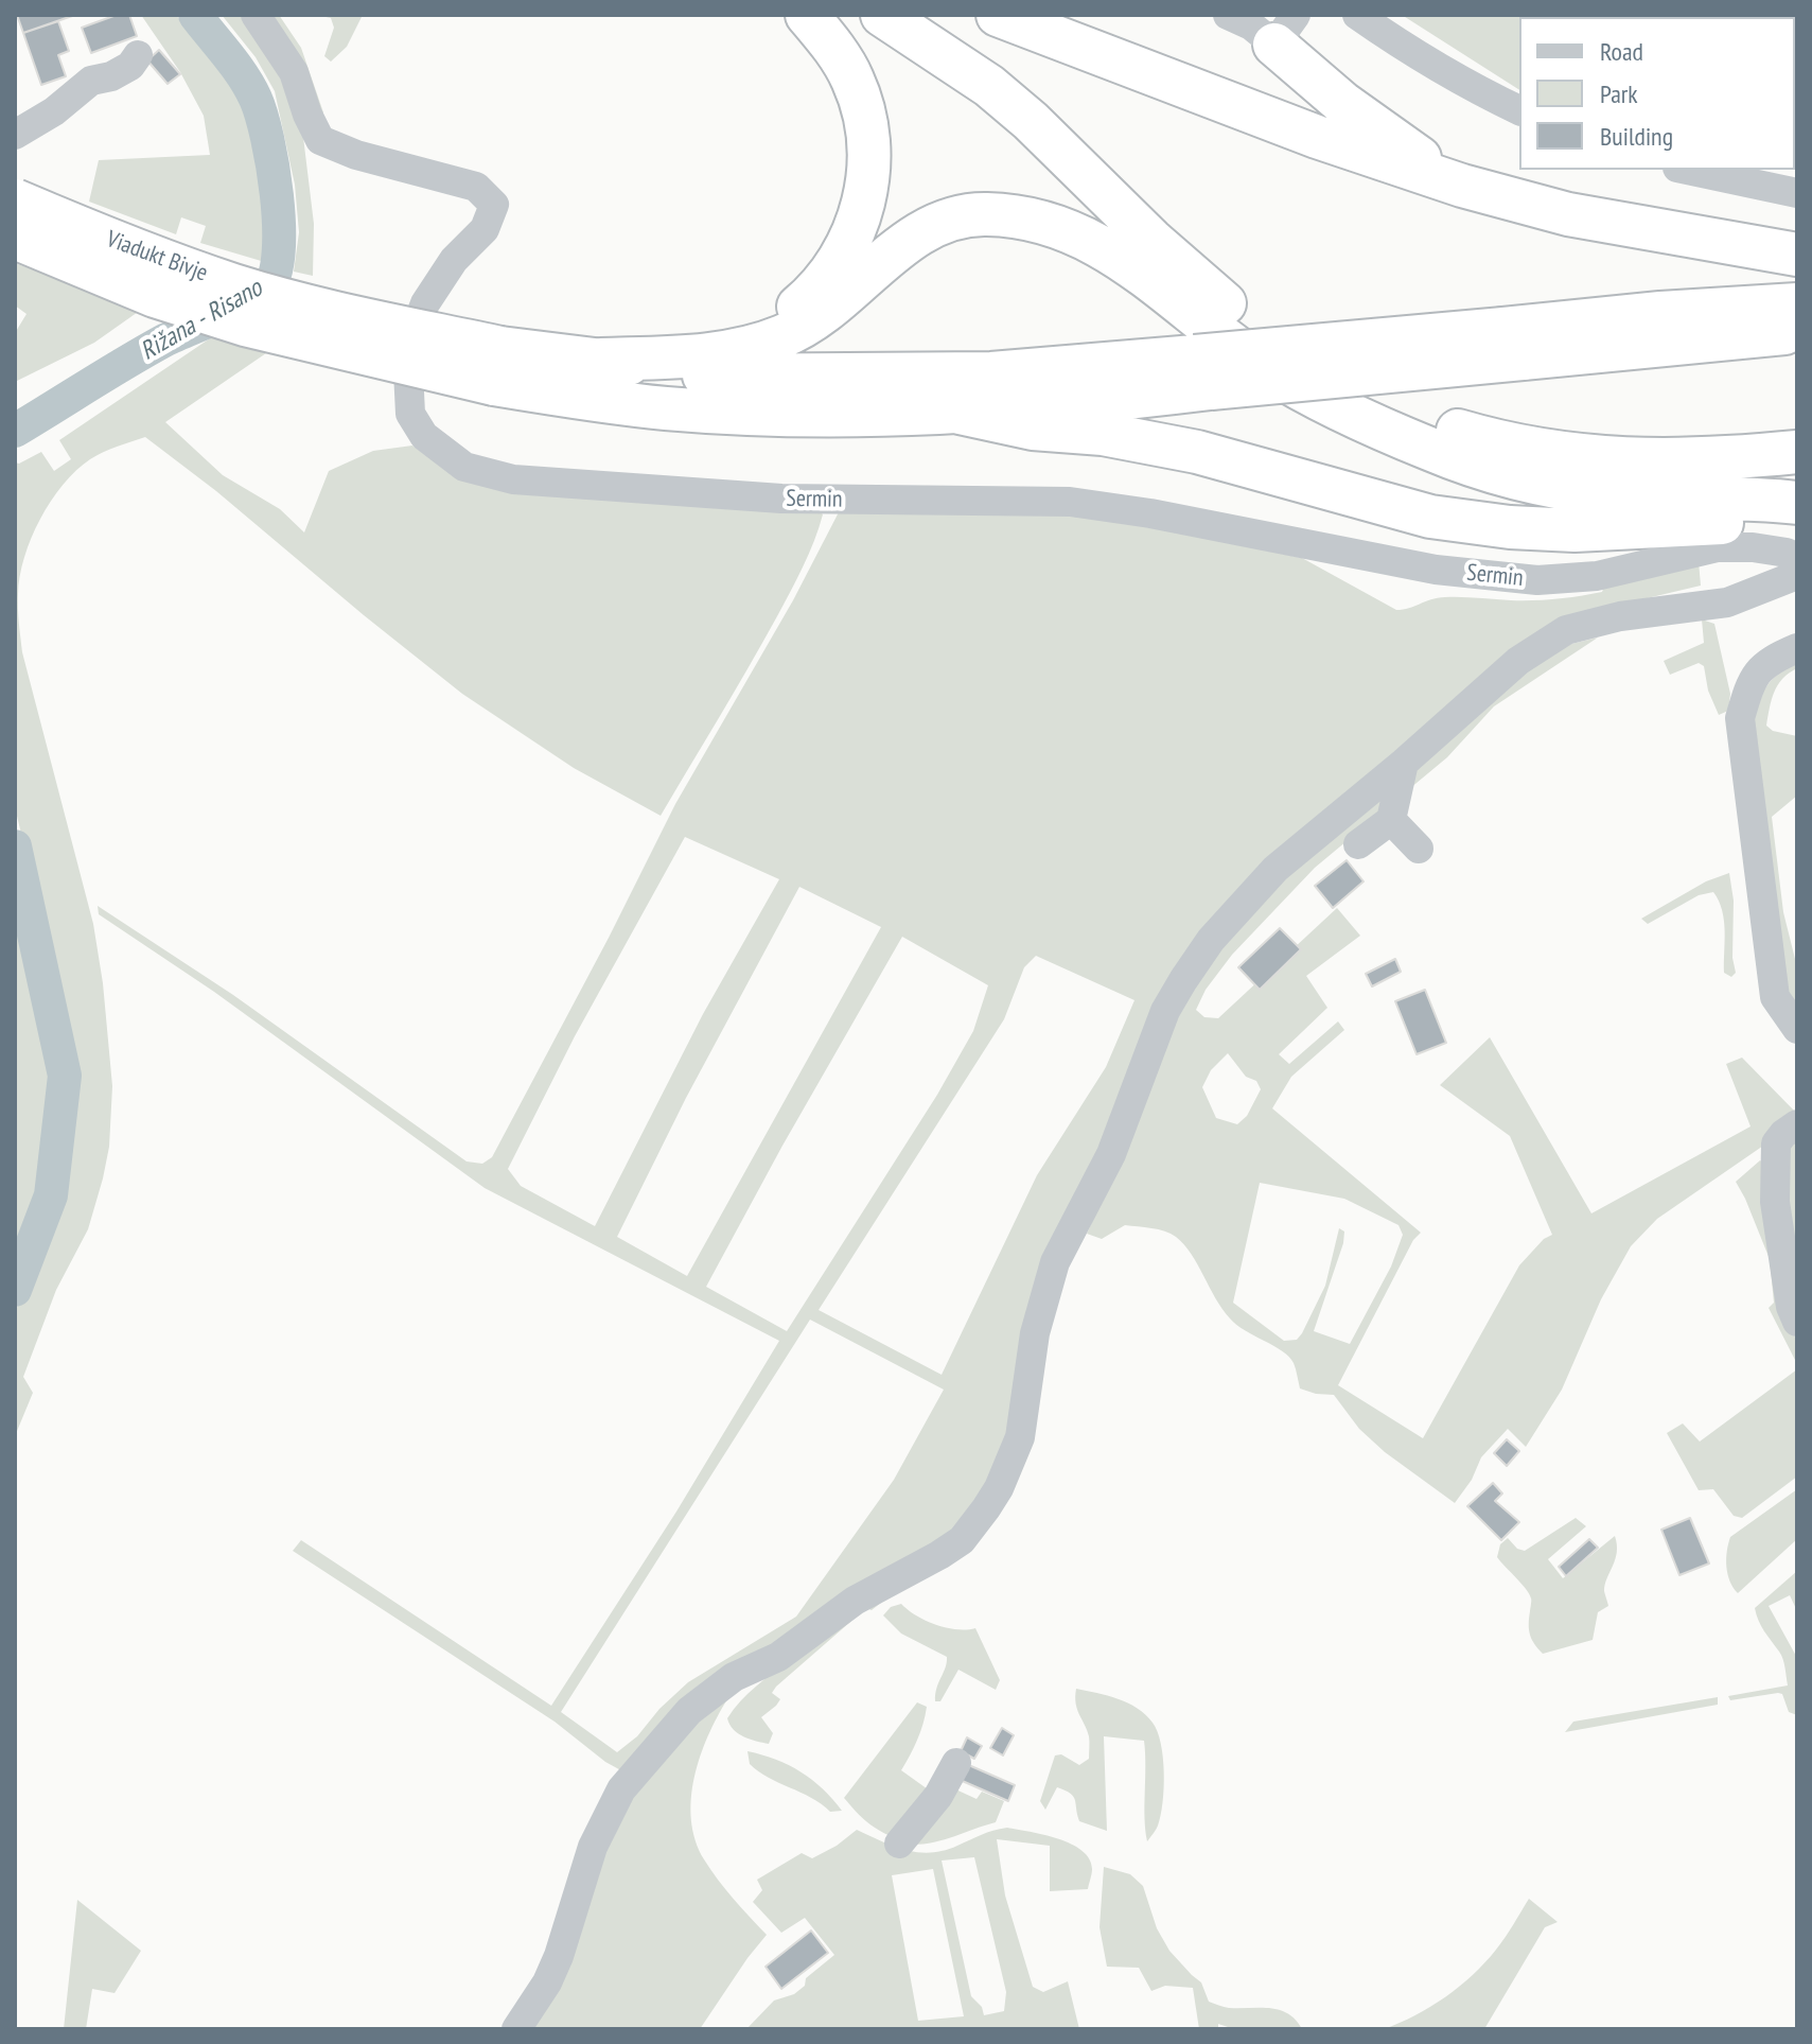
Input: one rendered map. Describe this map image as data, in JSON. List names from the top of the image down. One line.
{"streets":{"highway":["Viadukt Bivje"],"street":["Sermin"]},"water":["Rižana - Risano"],"legend":["Road","Park","Building"]}
